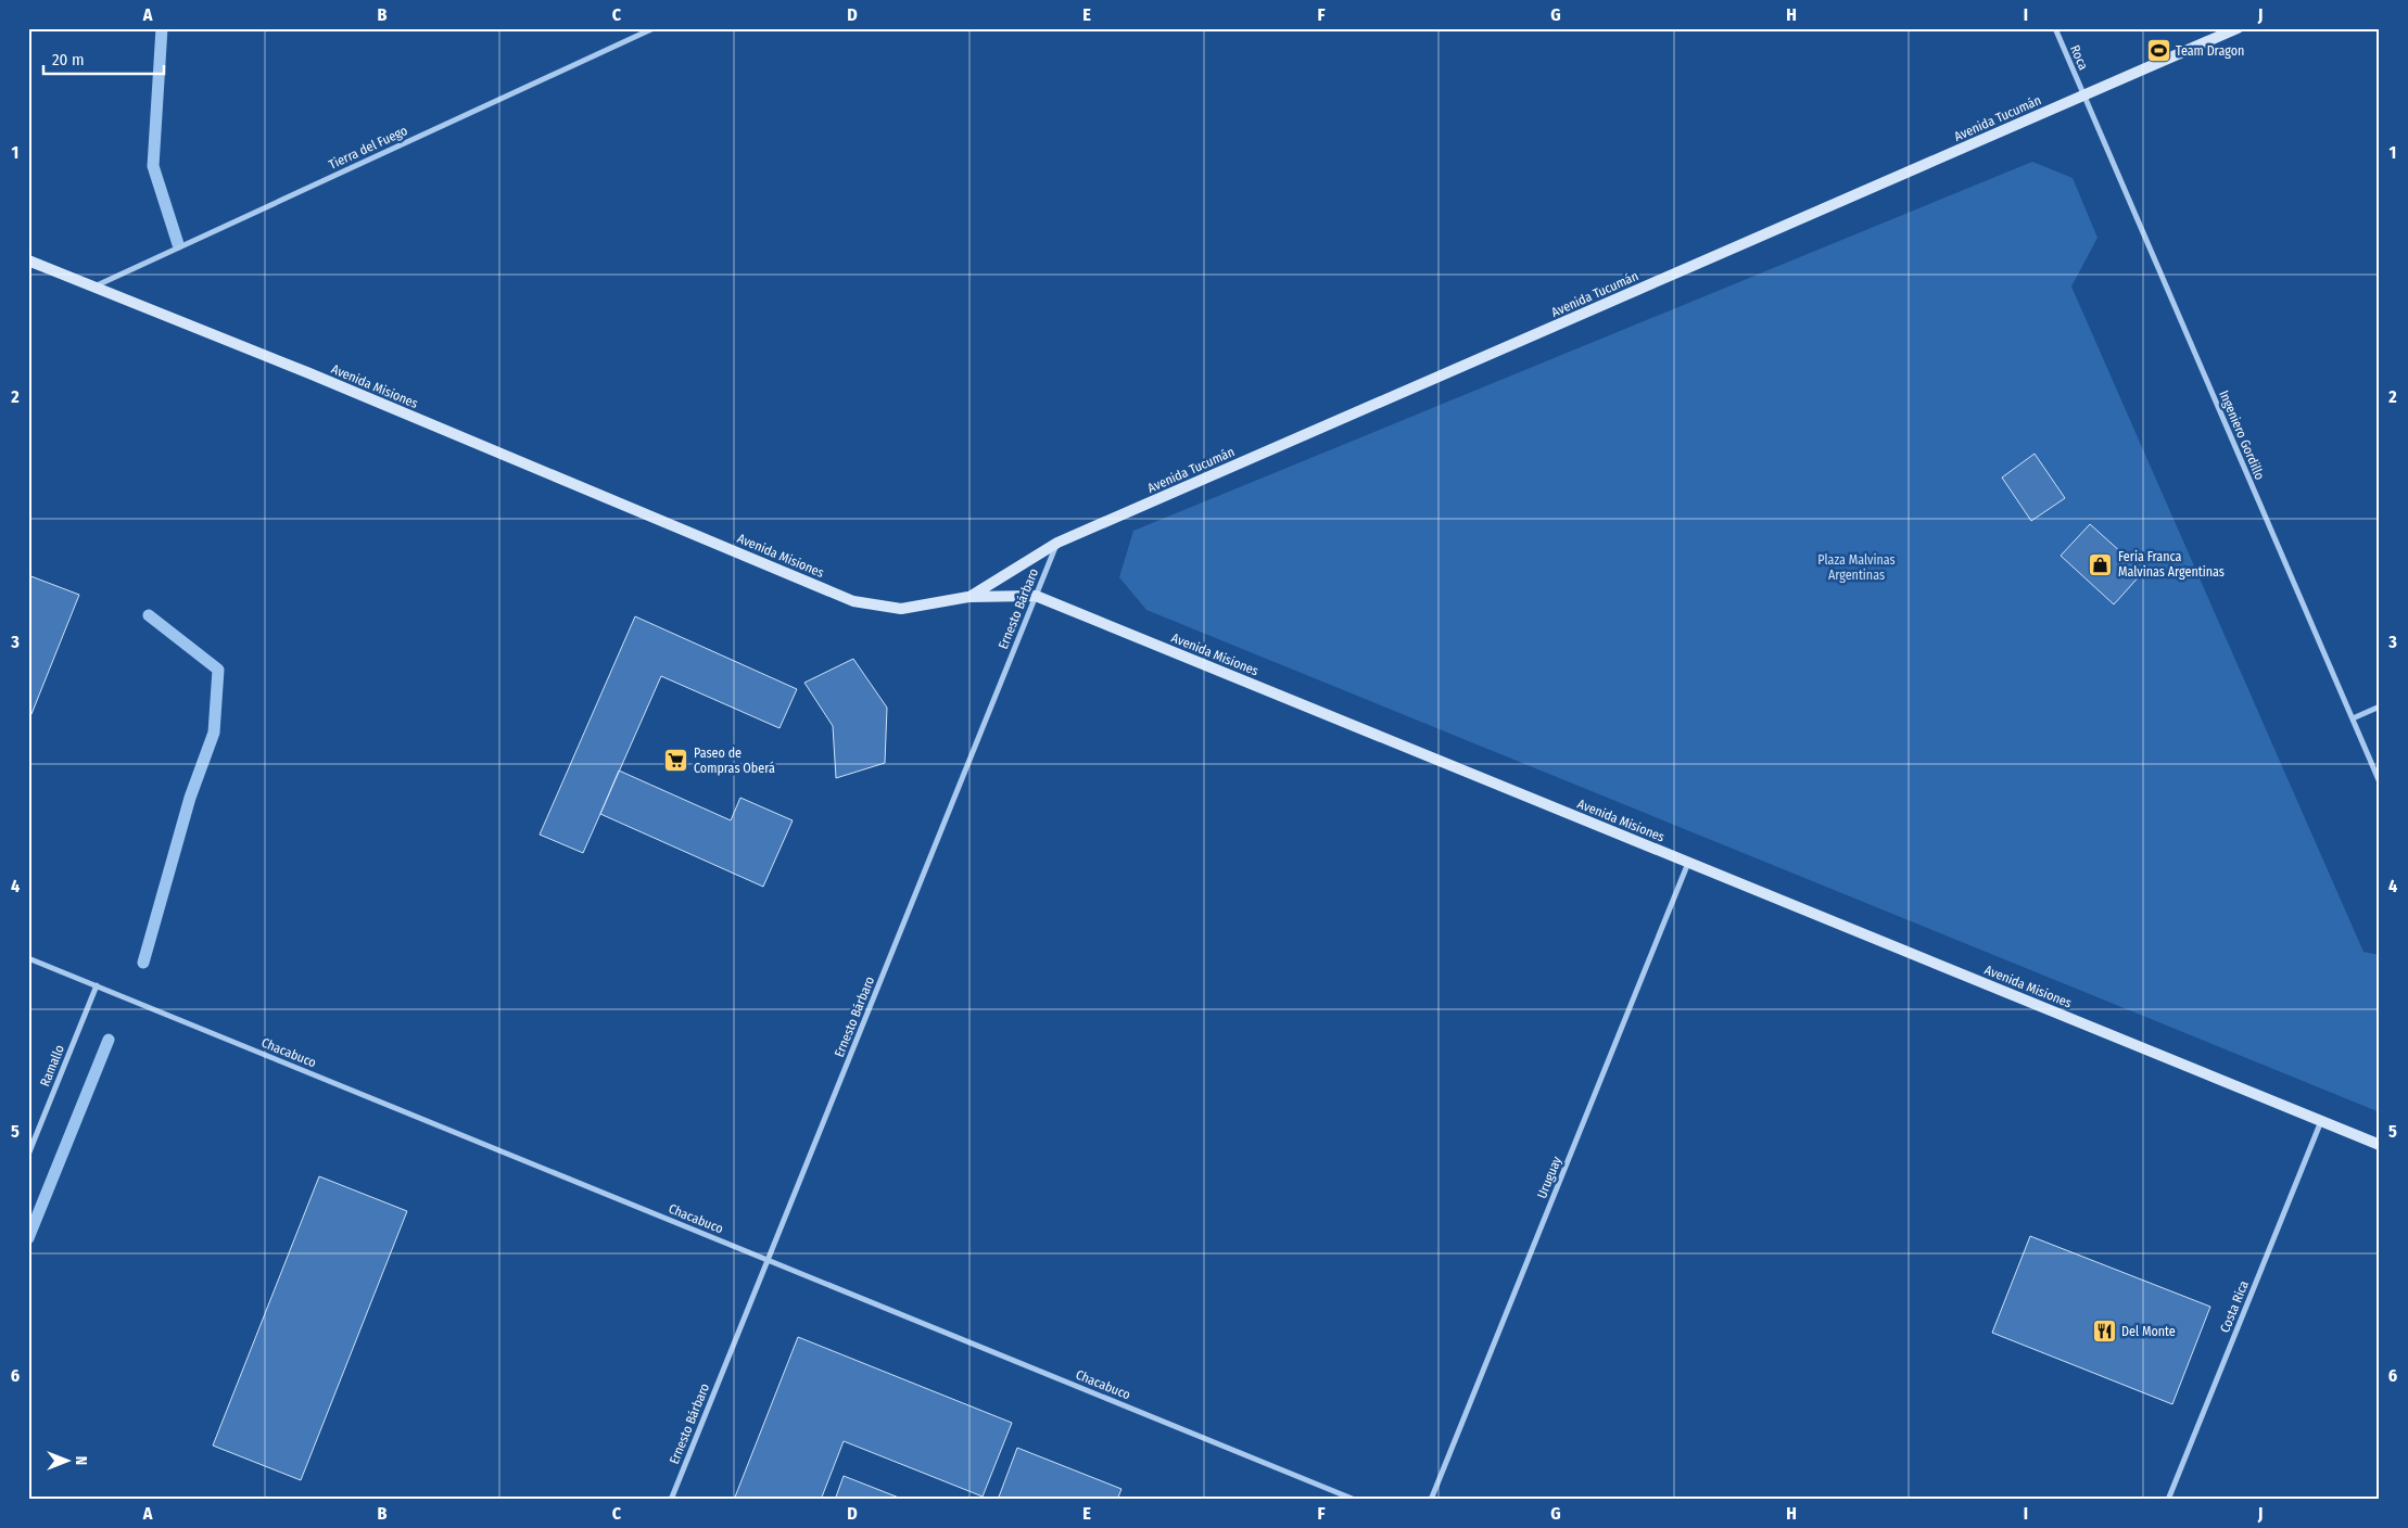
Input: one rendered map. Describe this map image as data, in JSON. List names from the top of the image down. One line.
{"streets":{"main road":["Avenida Tucumán","Avenida Misiones"],"street":["Roca","Tierra del Fuego","Ingeniero Gordillo","Ernesto Bárbaro","Chacabuco","Ramallo","Uruguay","Costa Rica"]},"crossings":[["Roca","Avenida Tucumán"],["Roca","Ingeniero Gordillo"],["Avenida Tucumán","Avenida Misiones"],["Avenida Tucumán","Ingeniero Gordillo"],["Avenida Tucumán","Ernesto Bárbaro"],["Tierra del Fuego","Avenida Misiones"],["Avenida Misiones","Ernesto Bárbaro"],["Avenida Misiones","Uruguay"],["Avenida Misiones","Costa Rica"],["Ernesto Bárbaro","Chacabuco"],["Chacabuco","Ramallo"]],"parks":["Plaza Malvinas Argentinas"],"places":{"sports":["Team Dragon"],"shop":["Feria Franca Malvinas Argentinas"],"supermarket":["Paseo de Compras Oberá"],"restaurant":["Del Monte"]},"scale_bar":"20 m","north":"right","grid":{"columns":["A","B","C","D","E","F","G","H","I","J"],"rows":["1","2","3","4","5","6"]}}
